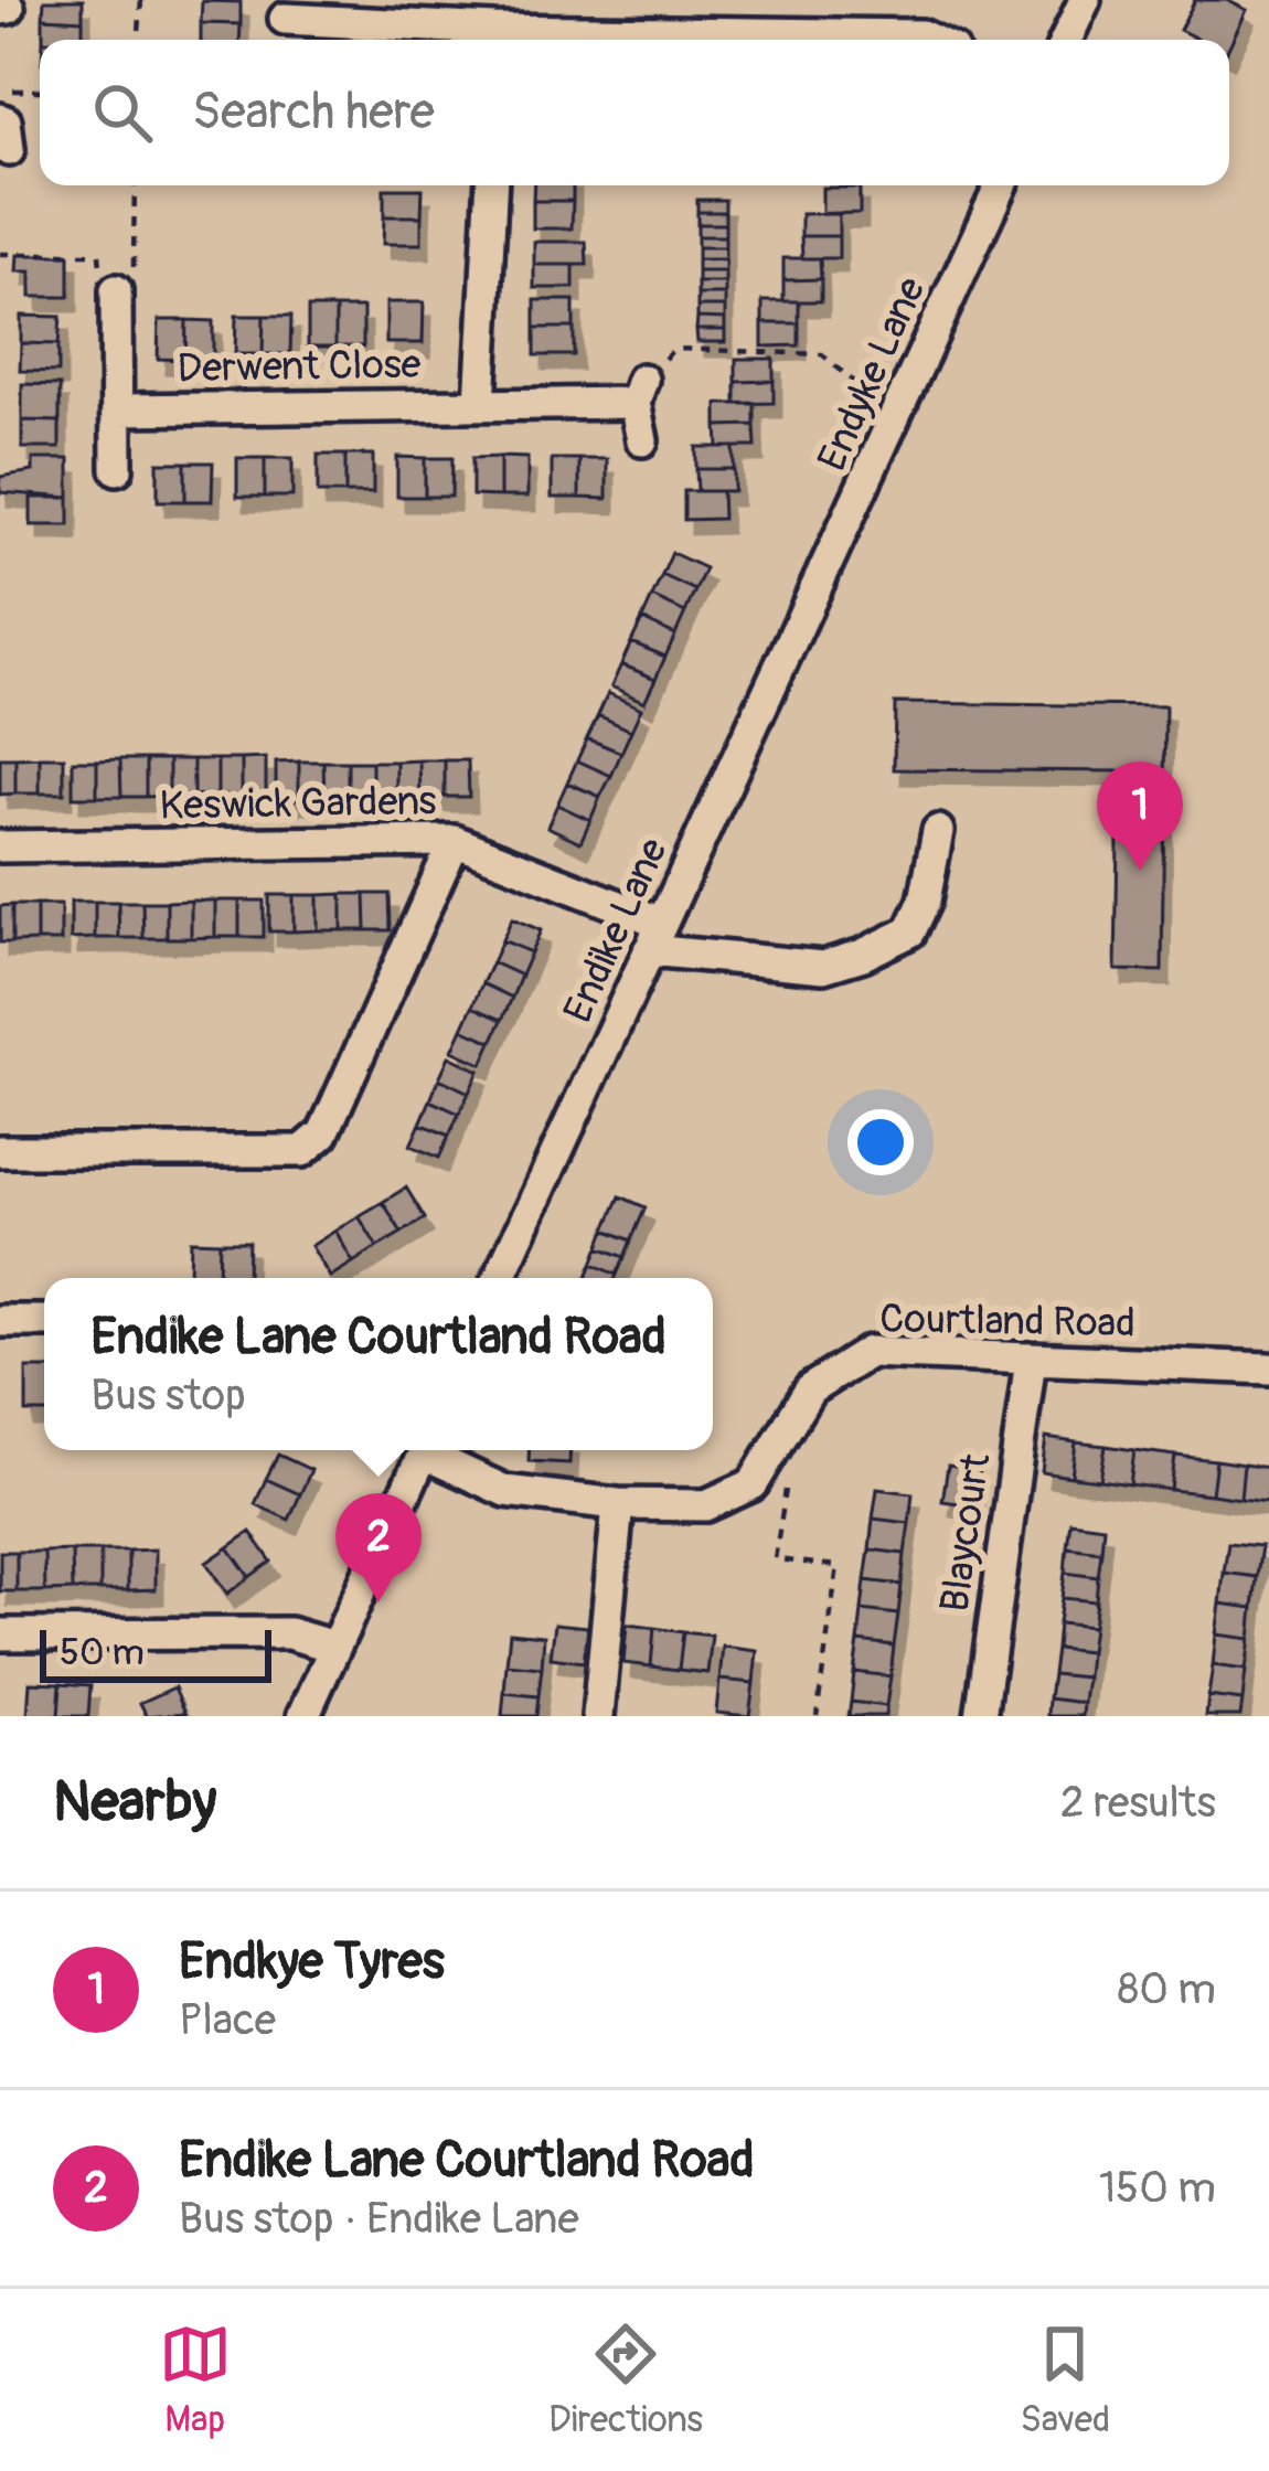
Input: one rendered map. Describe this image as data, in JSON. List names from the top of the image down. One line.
{"streets":{"street":["Derwent Close","Endyke Lane","Keswick Gardens","Endike Lane","Courtland Road","Blaycourt"]},"crossings":[["Endyke Lane","Endike Lane"],["Keswick Gardens","Endike Lane"],["Courtland Road","Blaycourt"]],"scale_bar":"50 m","page":{"search":"Search here","pins":["1","2"],"popup":["Endike Lane Courtland Road","Bus stop"],"scale":"50 m","heading":["Nearby","2 results"],"list":[{"mark":"1","name":"Endkye Tyres","note":"Place","value":"80 m"},{"mark":"2","name":"Endike Lane Courtland Road","note":"Bus stop · Endike Lane","value":"150 m"}],"nav":["Map","Directions","Saved"]}}
